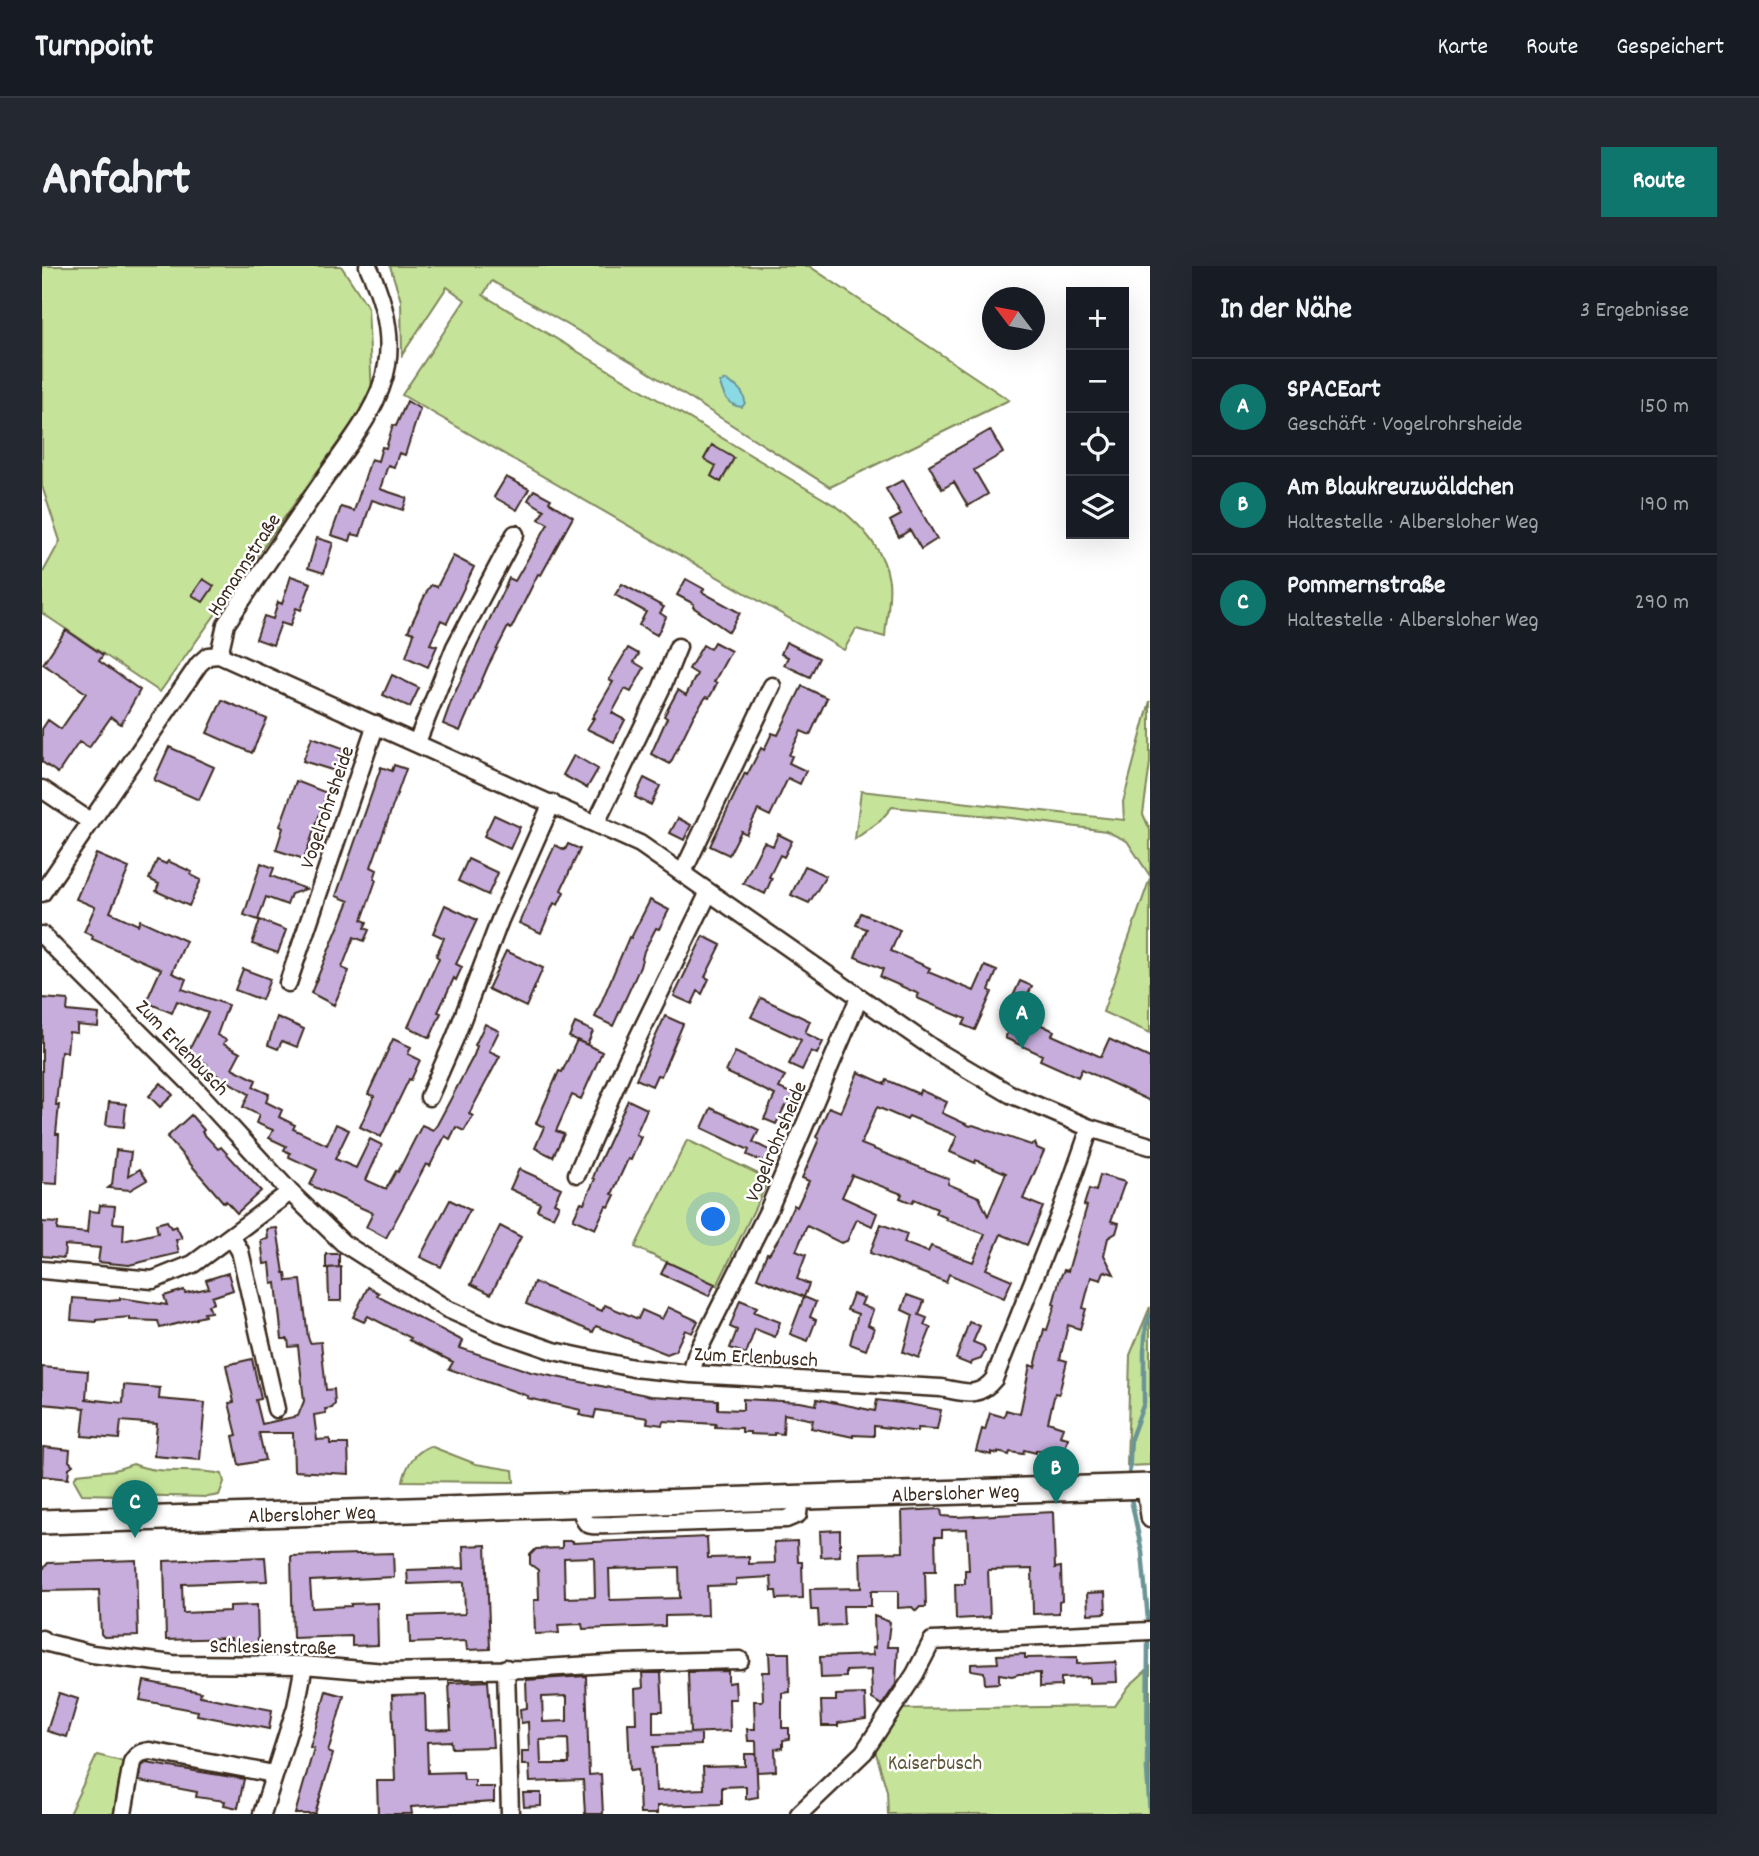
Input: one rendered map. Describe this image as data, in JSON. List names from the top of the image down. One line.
{"streets":{"main road":["Albersloher Weg"],"street":["Homannstraße","Vogelrohrsheide","Zum Erlenbusch","Schlesienstraße"]},"crossings":[["Homannstraße","Vogelrohrsheide"],["Vogelrohrsheide","Zum Erlenbusch"]],"parks":["Kaiserbusch"],"north":"top left","page":{"header":"Turnpoint","nav":["Karte","Route","Gespeichert"],"title":"Anfahrt","buttons":"Route","heading":["In der Nähe","3 Ergebnisse"],"map_buttons":["+","−"],"list":[{"mark":"A","name":"SPACEart","note":"Geschäft · Vogelrohrsheide","value":"150 m"},{"mark":"B","name":"Am Blaukreuzwäldchen","note":"Haltestelle · Albersloher Weg","value":"190 m"},{"mark":"C","name":"Pommernstraße","note":"Haltestelle · Albersloher Weg","value":"290 m"}],"pins":["A","B","C"]}}
